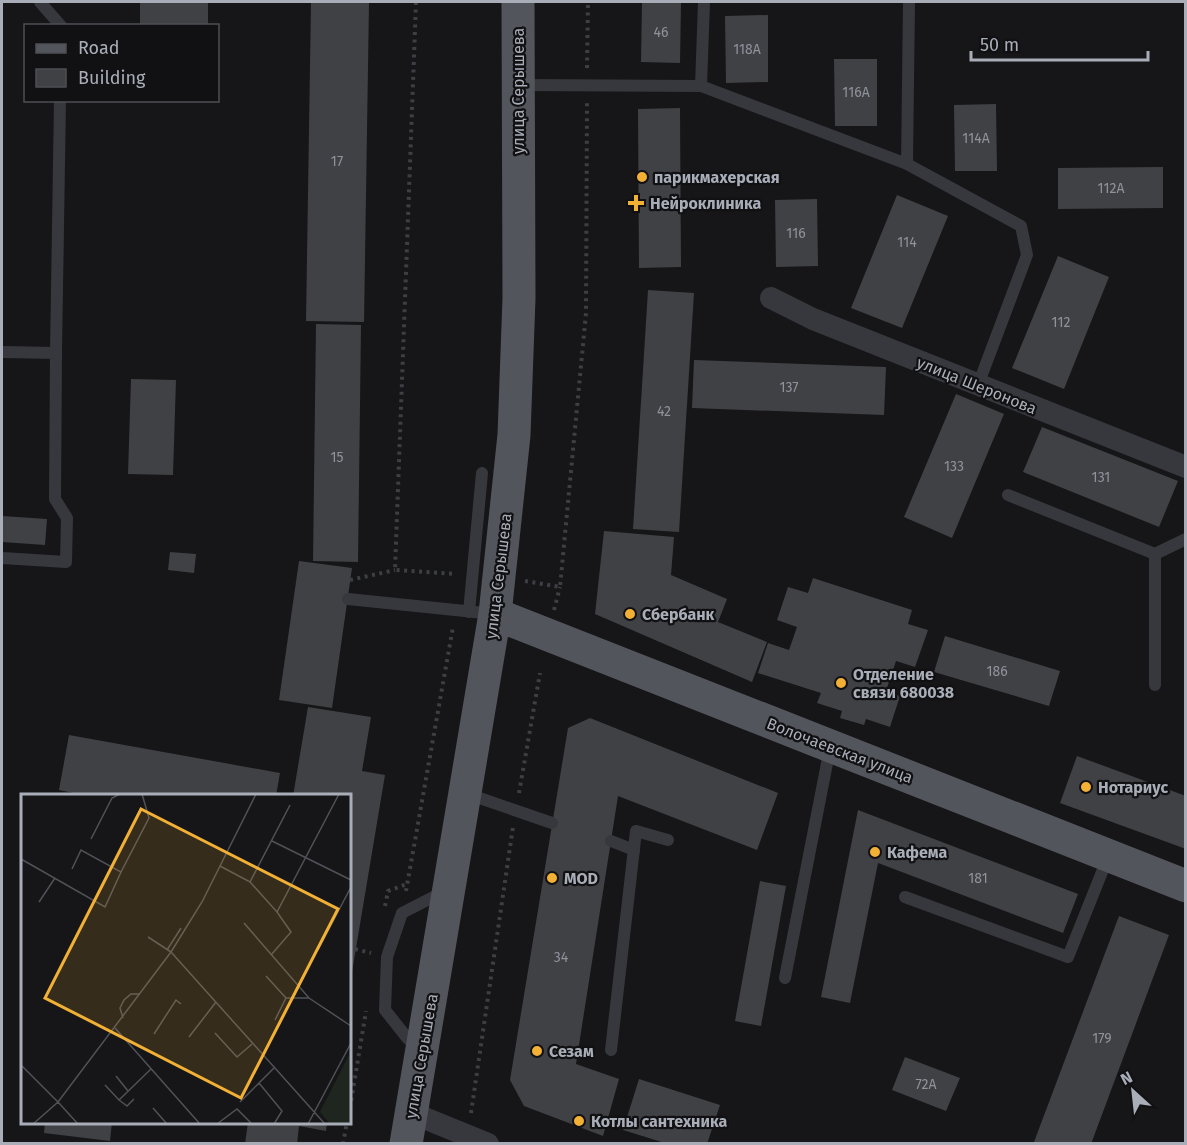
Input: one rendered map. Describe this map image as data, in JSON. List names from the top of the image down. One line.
{"streets":{"main road":["улица Серышева","Волочаевская улица"],"street":["улица Шеронова"]},"crossings":[["улица Серышева","Волочаевская улица"]],"places":{"other":["парикмахерская","Сбербанк","Отделение связи 680038","Нотариус","Кафема","MOD","Сезам","Котлы сантехника"],"health":["Нейроклиника"]},"house_numbers":["46","118А","116А","114А","17","112А","116","114","112","137","42","15","133","131","186","181","34","179","72А"],"legend":["Road","Building"],"scale_bar":"50 m","north":"top left"}
